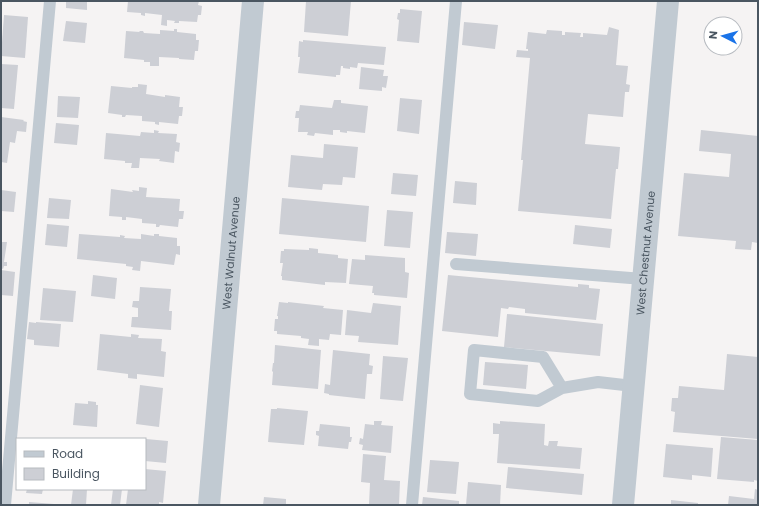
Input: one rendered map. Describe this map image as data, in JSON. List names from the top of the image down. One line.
{"streets":{"street":["West Walnut Avenue","West Chestnut Avenue"]},"legend":["Road","Building"],"north":"left"}
